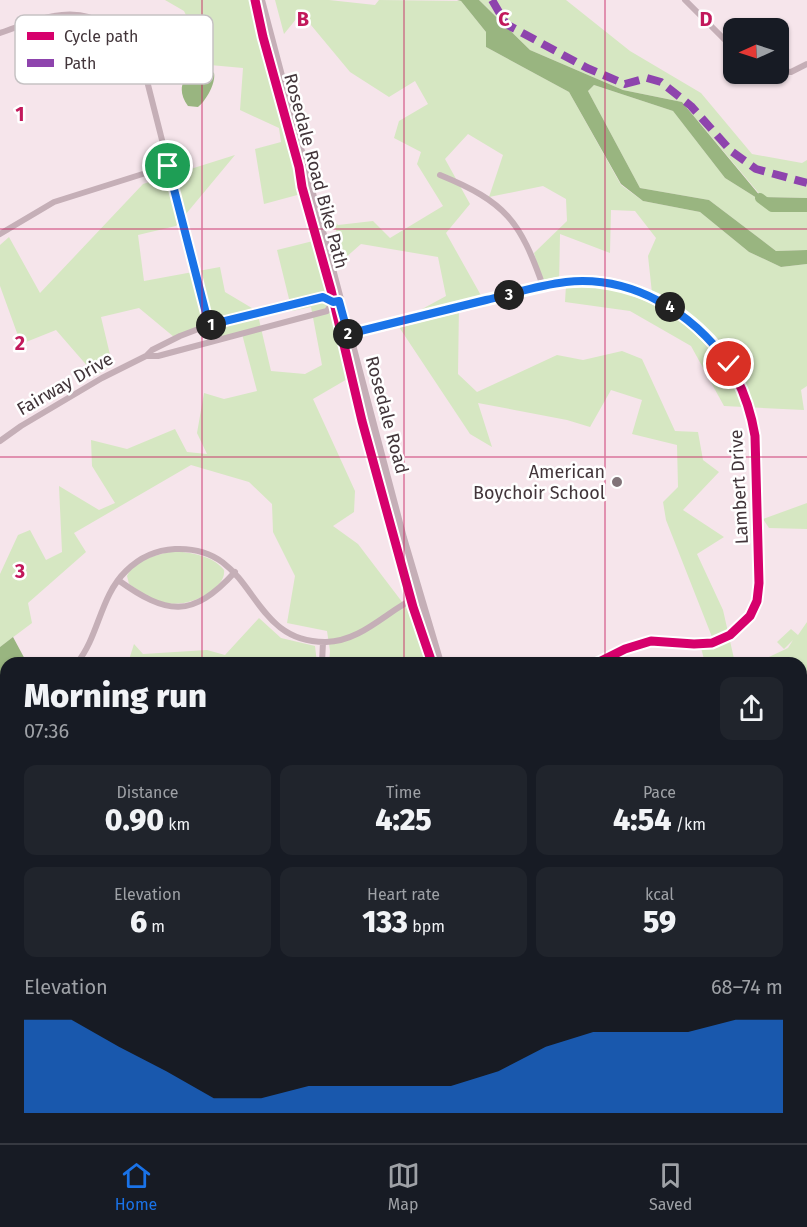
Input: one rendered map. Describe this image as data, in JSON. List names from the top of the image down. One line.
{"streets":{"street":["Fairway Drive","Rosedale Road","Lambert Drive"],"cycle path":["Rosedale Road Bike Path"]},"crossings":[["Fairway Drive","Rosedale Road"],["Rosedale Road","Lambert Drive"]],"places":["American Boychoir School"],"legend":["Cycle path","Path"],"north":"left","page":{"pins":["3","4","1","2"],"heading":["Morning run","07:36"],"stats":[["Distance","0.90 km"],["Time","4:25"],["Pace","4:54 /km"],["Elevation","6 m"],["Heart rate","133 bpm"],["kcal","59"]],"chart":["Elevation","68–74 m"],"tabs":["Home","Map","Saved"]},"grid":{"columns":["B","C","D"],"rows":["1","2","3"]}}
